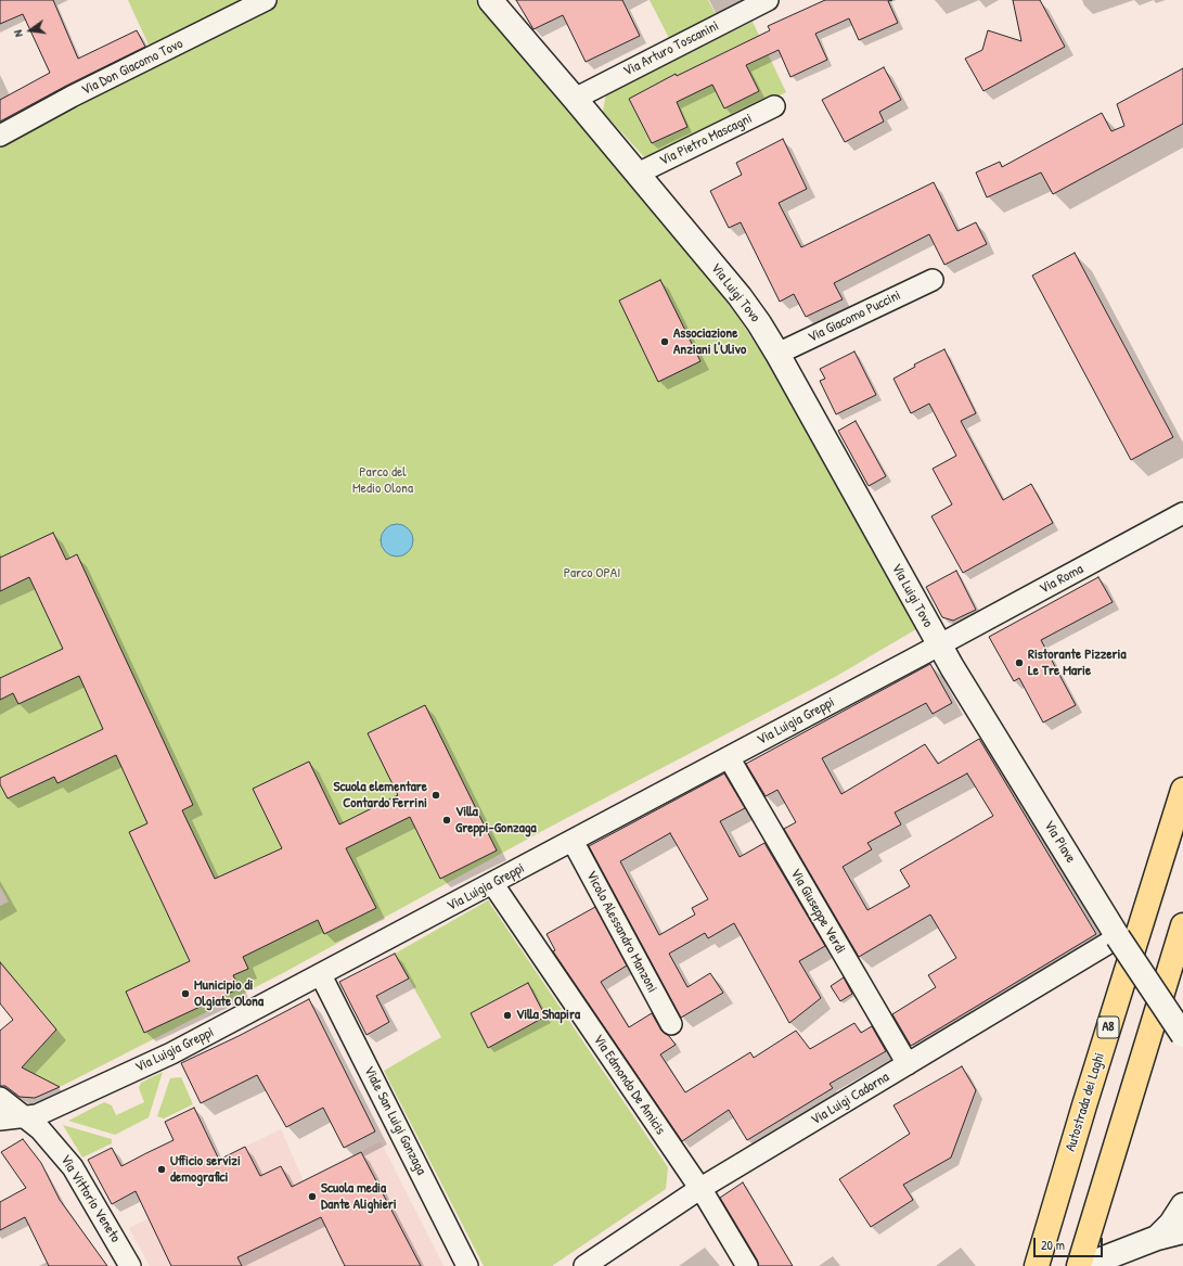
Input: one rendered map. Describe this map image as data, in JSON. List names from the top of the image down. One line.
{"streets":{"highway":["A8","Autostrada dei Laghi"],"street":["Via Arturo Toscanini","Via Don Giacomo Tovo","Via Pietro Mascagni","Via Luigi Tovo","Via Giacomo Puccini","Via Roma","Via Luigia Greppi","Via Piave","Via Giuseppe Verdi","Vicolo Alessandro Manzoni","Via Edmondo De Amicis","Via Luigi Cadorna","Viale San Luigi Gonzaga","Via Vittorio Veneto"]},"crossings":[["Via Arturo Toscanini","Via Luigi Tovo"],["Via Pietro Mascagni","Via Luigi Tovo"],["Via Luigi Tovo","Via Giacomo Puccini"],["Via Luigi Tovo","Via Roma"],["Via Luigi Tovo","Via Luigia Greppi"],["Via Luigi Tovo","Via Piave"],["Via Roma","Via Luigia Greppi"],["Via Roma","Via Piave"],["Via Luigia Greppi","Via Piave"],["Via Luigia Greppi","Via Giuseppe Verdi"],["Via Luigia Greppi","Vicolo Alessandro Manzoni"],["Via Luigia Greppi","Via Edmondo De Amicis"],["Via Luigia Greppi","Viale San Luigi Gonzaga"],["Via Luigia Greppi","Via Vittorio Veneto"],["Via Piave","Via Luigi Cadorna"],["Via Giuseppe Verdi","Via Luigi Cadorna"],["Via Edmondo De Amicis","Via Luigi Cadorna"]],"parks":["Parco del Medio Olona","Parco OPAI"],"places":["Associazione Anziani l'Ulivo","Ristorante Pizzeria Le Tre Marie","Scuola elementare Contardo Ferrini","Villa Greppi-Gonzaga","Municipio di Olgiate Olona","Villa Shapira","Ufficio servizi demografici","Scuola media Dante Alighieri"],"scale_bar":"20 m","north":"left"}
